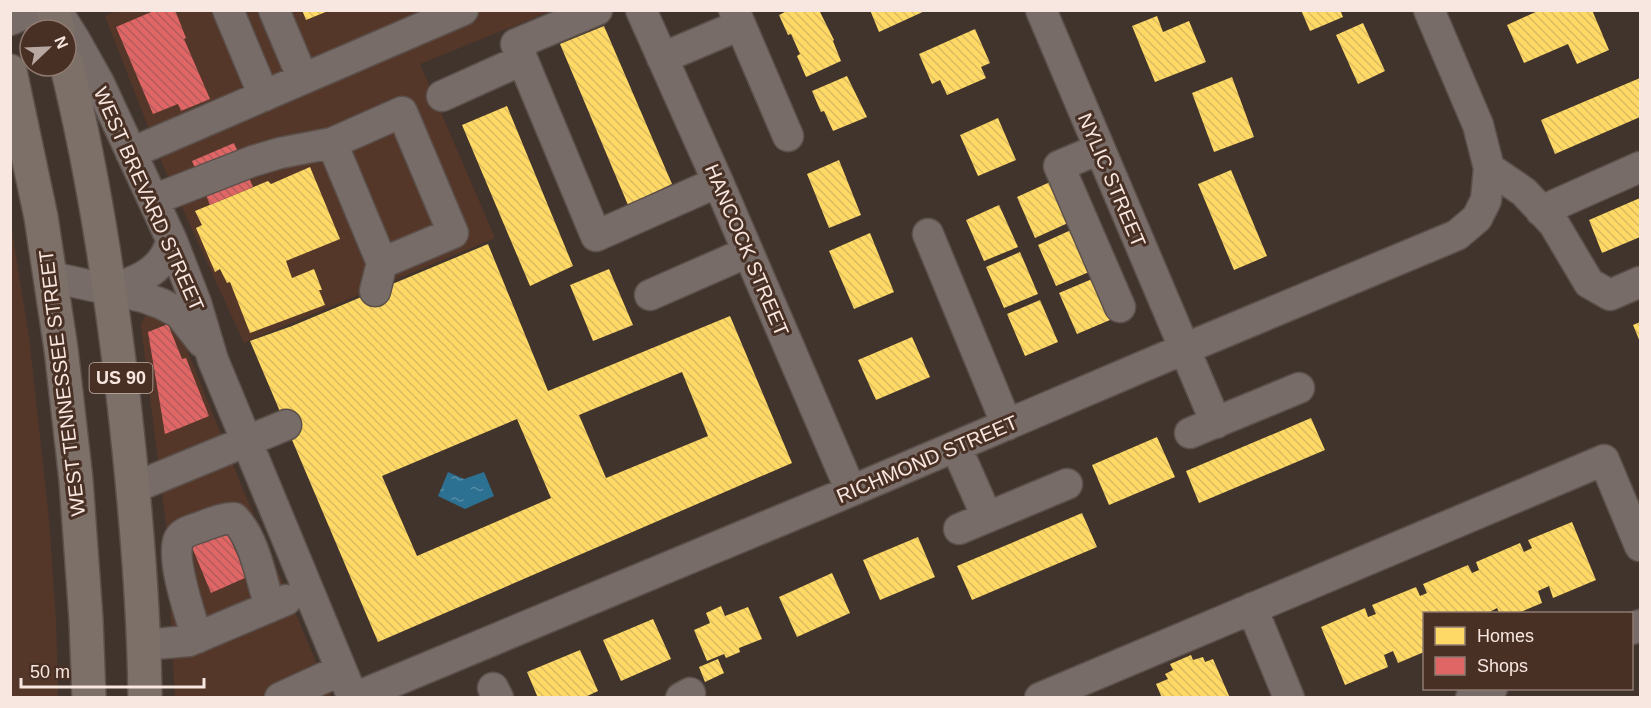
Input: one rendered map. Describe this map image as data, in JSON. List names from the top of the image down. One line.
{"streets":{"main road":["US 90","WEST TENNESSEE STREET"],"street":["NYLIC STREET","WEST BREVARD STREET","HANCOCK STREET","RICHMOND STREET"]},"crossings":[["NYLIC STREET","RICHMOND STREET"],["WEST BREVARD STREET","US 90"],["WEST BREVARD STREET","WEST TENNESSEE STREET"],["WEST BREVARD STREET","RICHMOND STREET"],["HANCOCK STREET","RICHMOND STREET"]],"legend":["Homes","Shops"],"scale_bar":"50 m","north":"top right"}
